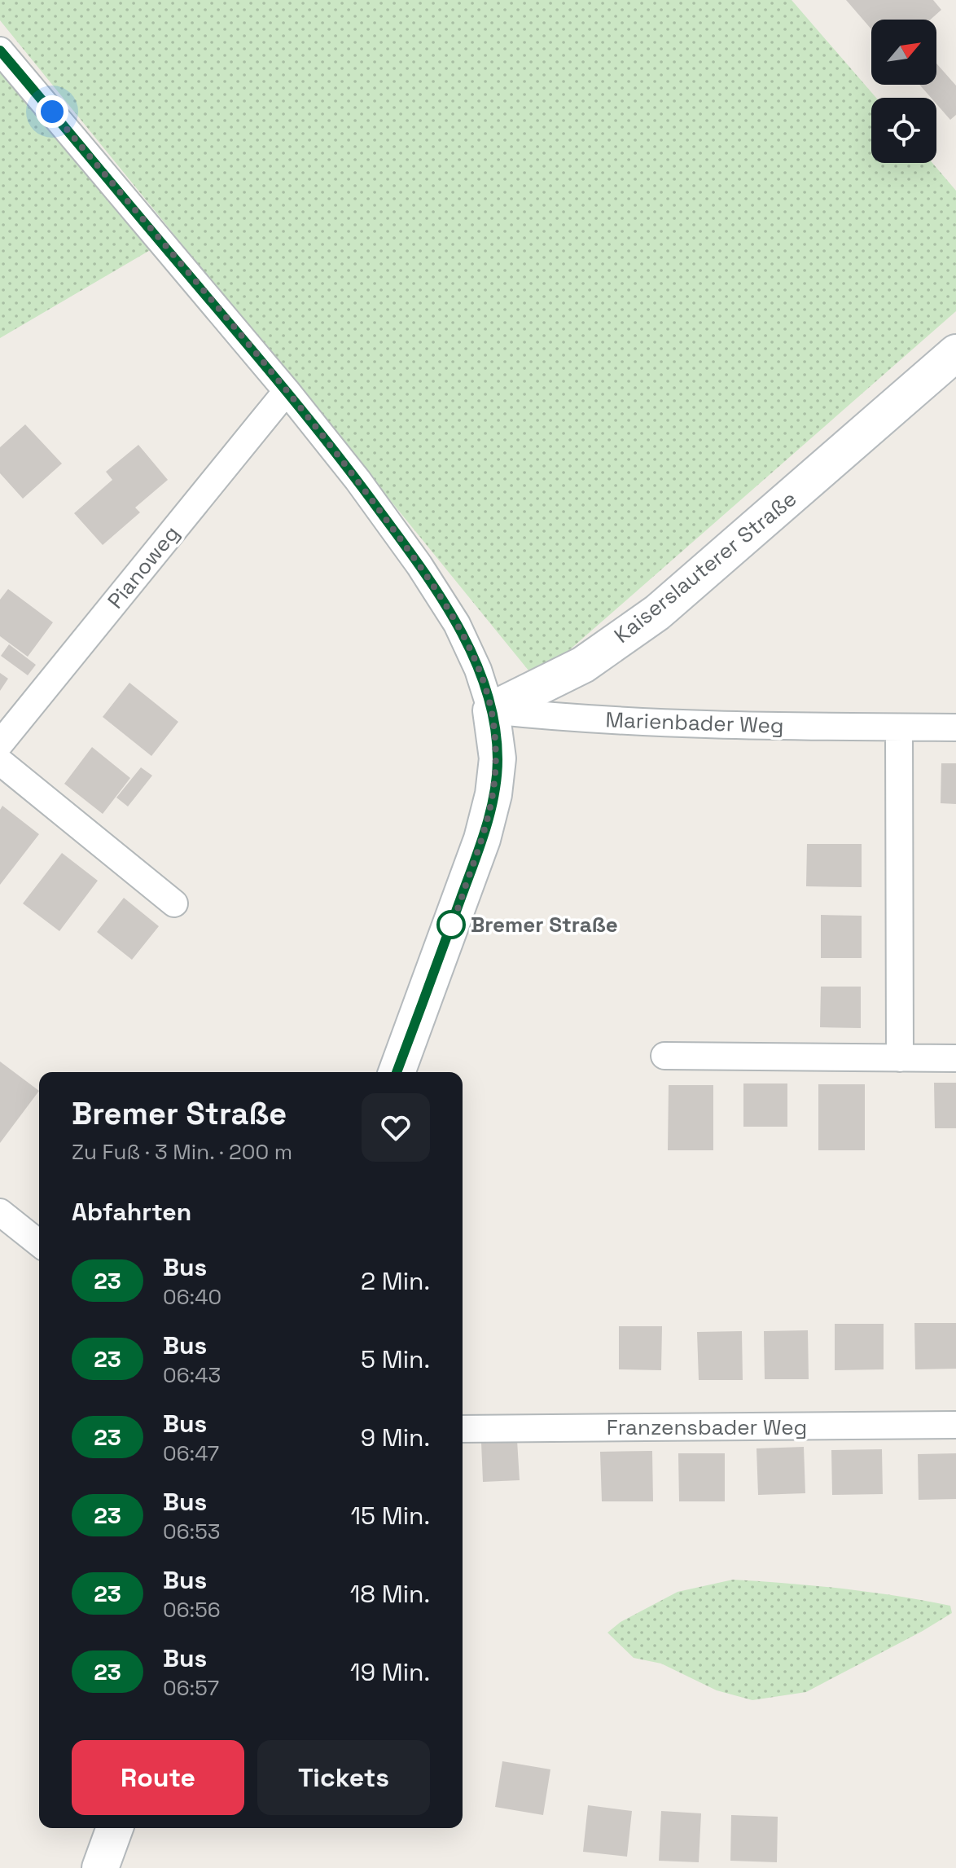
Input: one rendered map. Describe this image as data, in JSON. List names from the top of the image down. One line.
{"streets":{"street":["Pianoweg","Kaiserslauterer Straße","Marienbader Weg","Franzensbader Weg"]},"crossings":[["Kaiserslauterer Straße","Marienbader Weg"]],"places":["Bremer Straße"],"lines":["bus line 23"],"north":"top right","page":{"heading":[["Bremer Straße","Zu Fuß · 3 Min. · 200 m"],"Abfahrten"],"list":[{"mark":"23","name":"Bus","note":"06:40","value":"2 Min."},{"mark":"23","name":"Bus","note":"06:43","value":"5 Min."},{"mark":"23","name":"Bus","note":"06:47","value":"9 Min."},{"mark":"23","name":"Bus","note":"06:53","value":"15 Min."},{"mark":"23","name":"Bus","note":"06:56","value":"18 Min."},{"mark":"23","name":"Bus","note":"06:57","value":"19 Min."}],"buttons":["Route","Tickets"]}}
